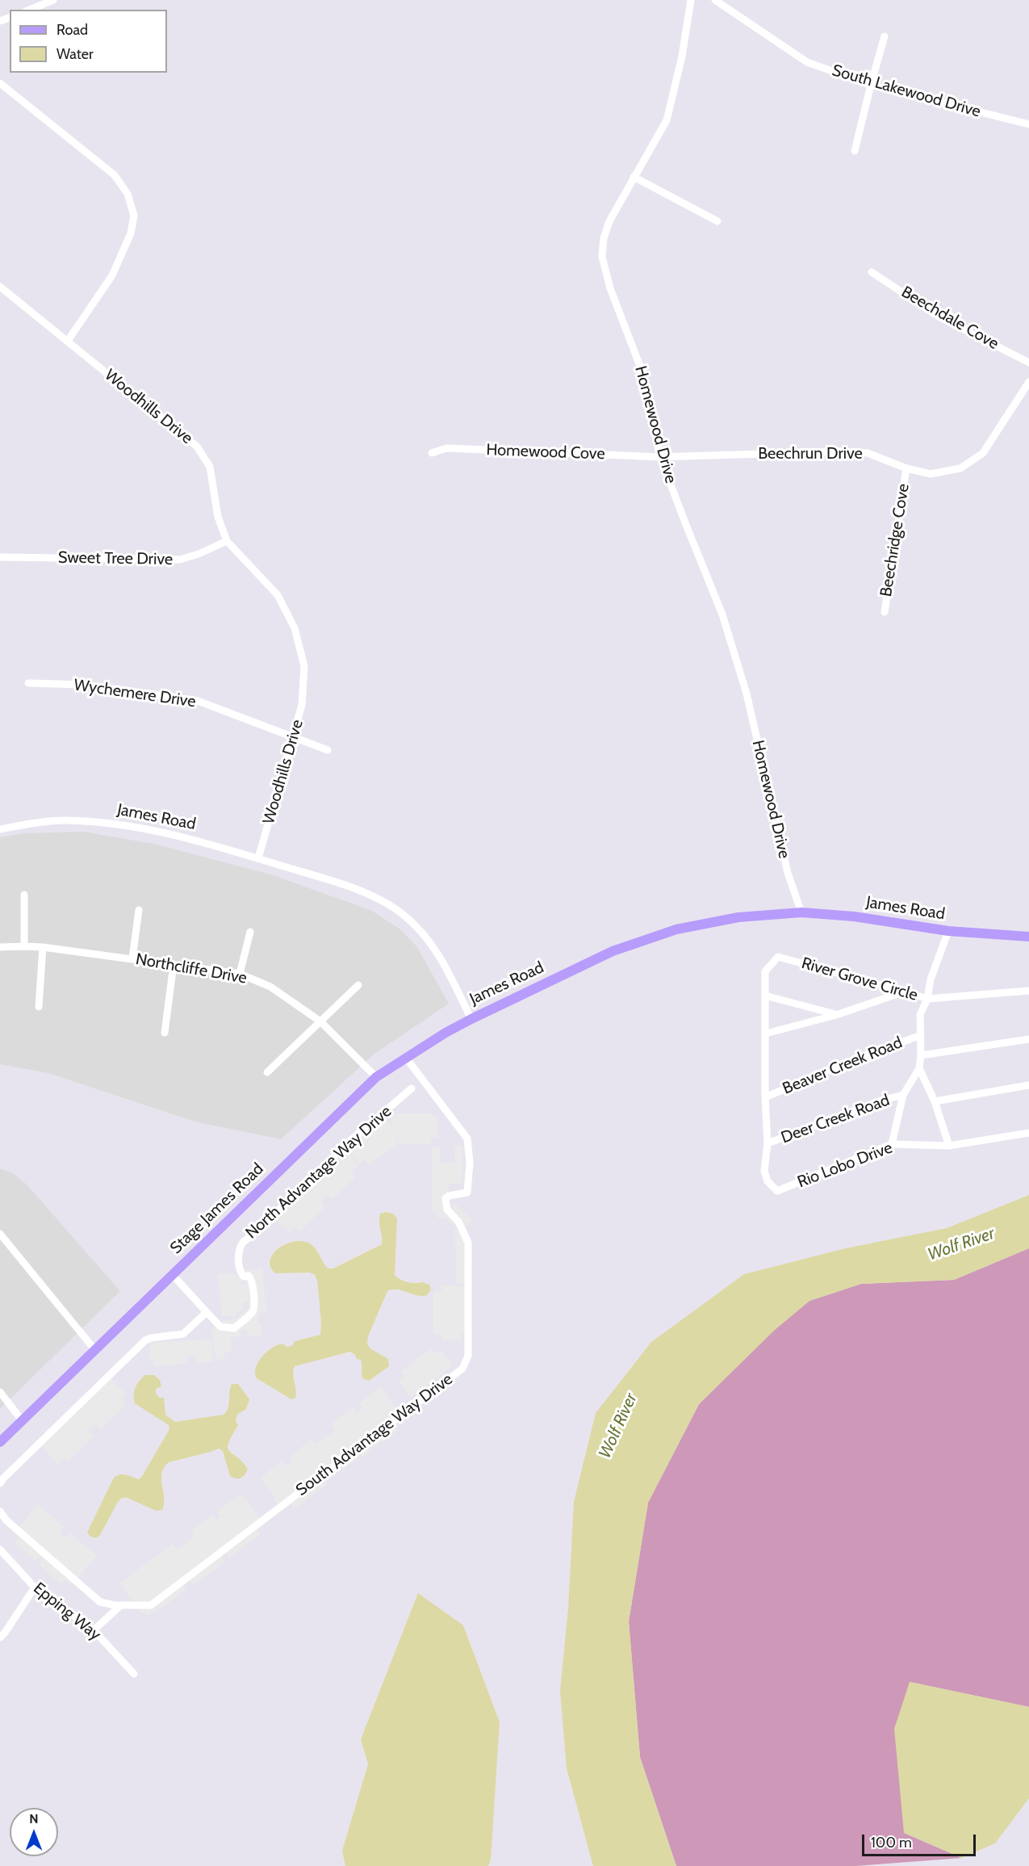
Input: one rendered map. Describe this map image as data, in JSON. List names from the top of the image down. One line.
{"streets":{"main road":["James Road","Stage James Road"],"street":["South Lakewood Drive","Beechdale Cove","Woodhills Drive","Homewood Drive","Homewood Cove","Beechrun Drive","Beechridge Cove","Sweet Tree Drive","Wychemere Drive","Northcliffe Drive","River Grove Circle","Beaver Creek Road","Deer Creek Road","Rio Lobo Drive","North Advantage Way Drive","South Advantage Way Drive","Epping Way"]},"crossings":[["Woodhills Drive","Sweet Tree Drive"],["Woodhills Drive","Wychemere Drive"],["Woodhills Drive","James Road"],["Homewood Drive","Homewood Cove"],["Homewood Drive","Beechrun Drive"],["Homewood Drive","James Road"],["Homewood Cove","Beechrun Drive"],["Beechrun Drive","Beechridge Cove"],["James Road","Stage James Road"],["Northcliffe Drive","Stage James Road"],["Deer Creek Road","Rio Lobo Drive"],["North Advantage Way Drive","Stage James Road"],["Stage James Road","South Advantage Way Drive"]],"water":["Wolf River"],"legend":["Road","Water"],"scale_bar":"100 m","north":"top"}
